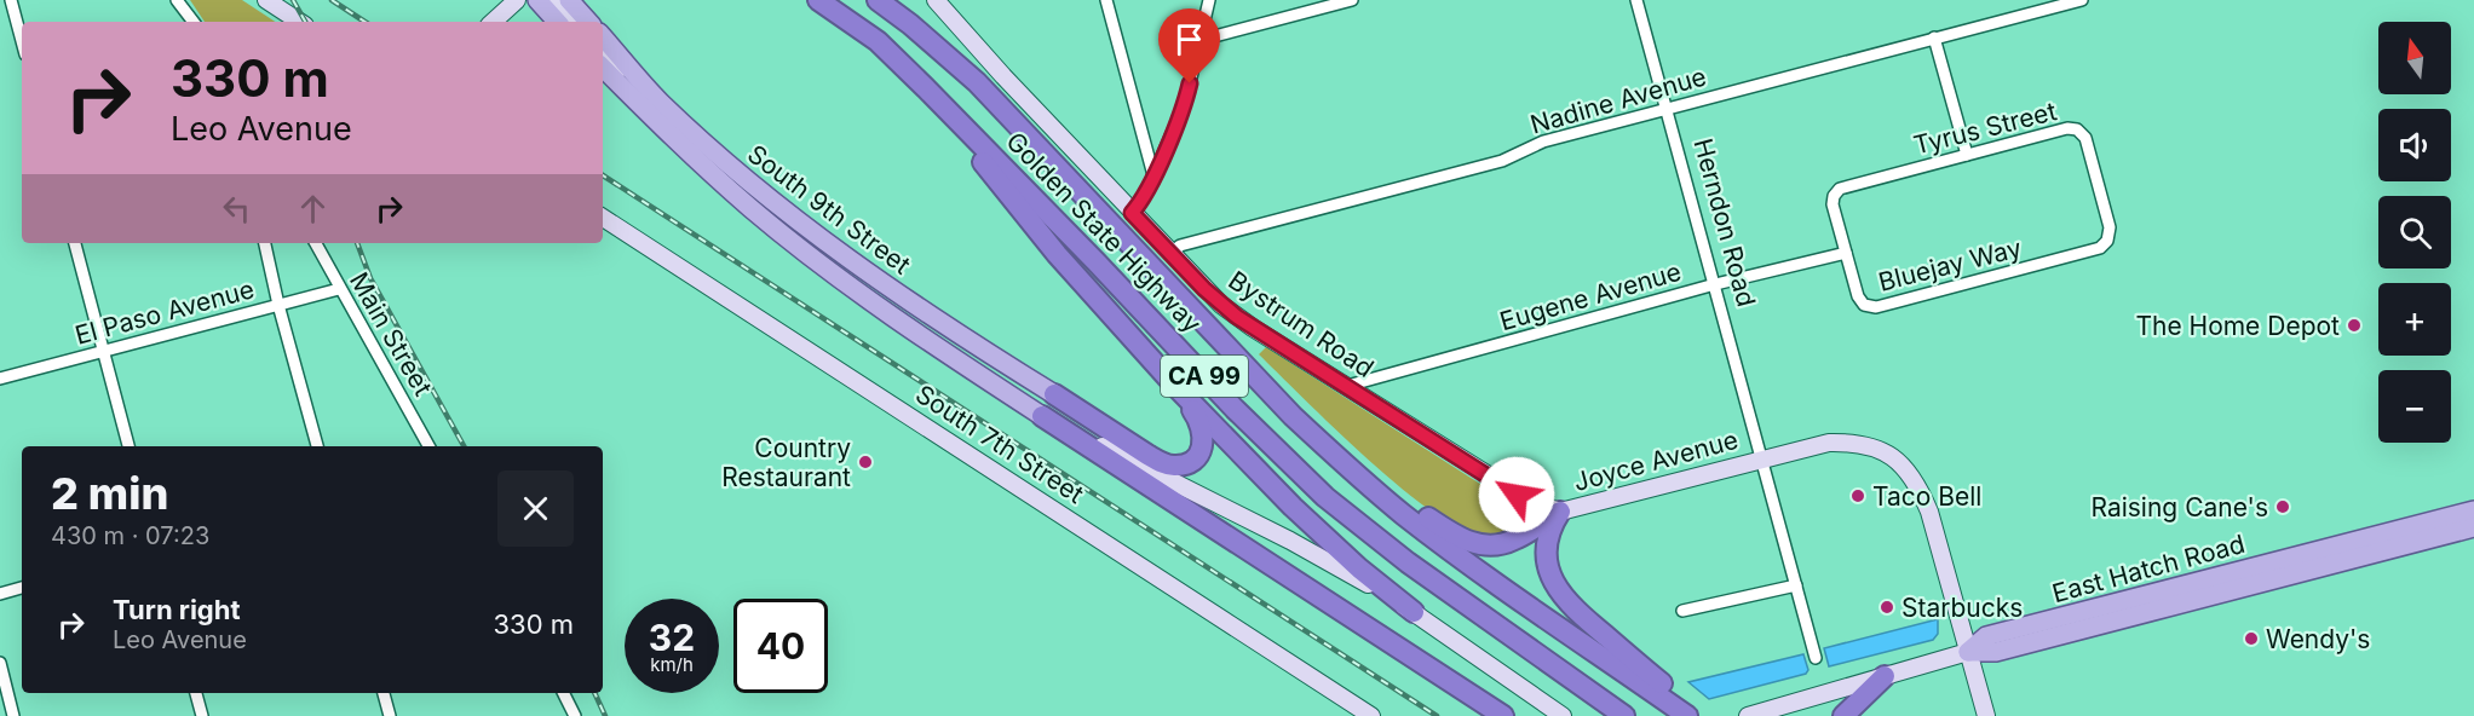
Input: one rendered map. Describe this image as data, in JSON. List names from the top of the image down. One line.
{"streets":{"highway":["Golden State Highway","CA 99"],"main road":["South 9th Street","East Hatch Road"],"street":["Nadine Avenue","Tyrus Street","Herndon Road","Bluejay Way","Eugene Avenue","El Paso Avenue","Bystrum Road","Main Street","South 7th Street","Joyce Avenue"]},"crossings":[["Nadine Avenue","Herndon Road"],["Nadine Avenue","Bystrum Road"],["Tyrus Street","Bluejay Way"],["Tyrus Street","Eugene Avenue"],["Herndon Road","Eugene Avenue"],["Herndon Road","Joyce Avenue"],["Bluejay Way","Eugene Avenue"],["Eugene Avenue","Bystrum Road"],["El Paso Avenue","Main Street"],["Bystrum Road","Joyce Avenue"]],"places":["The Home Depot","Country Restaurant","Taco Bell","Raising Cane's","Starbucks","Wendy's"],"north":"top","page":{"map_buttons":["+","−"],"turn":["330 m","Leo Avenue"],"heading":["2 min","430 m · 07:23"],"list":[{"name":"Turn right","note":"Leo Avenue","value":"330 m"}],"speed":"32 km/h","limit":"40"}}
